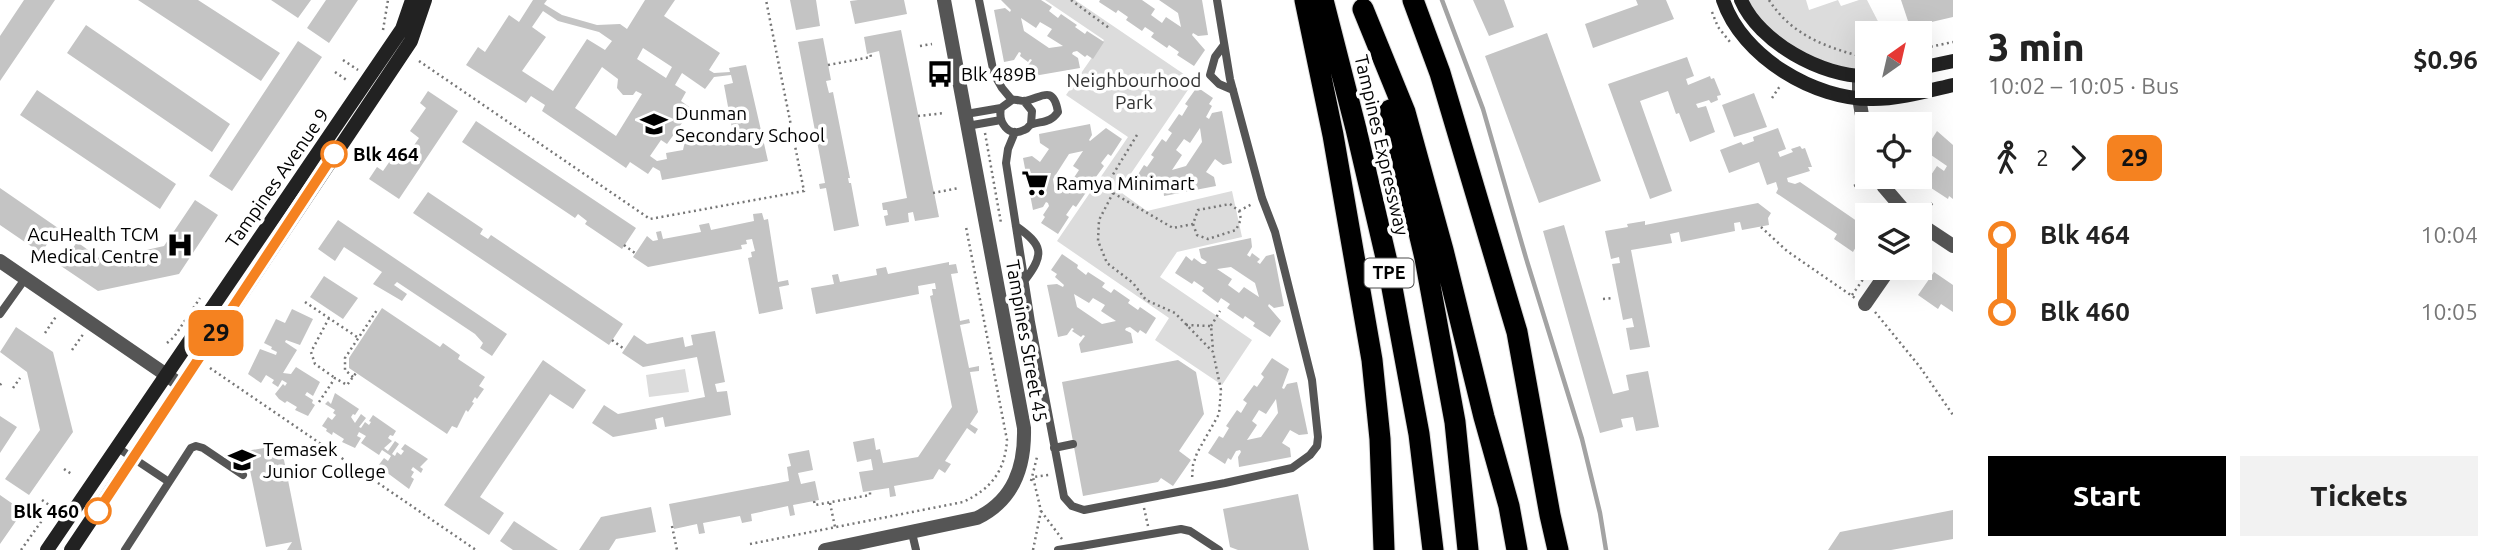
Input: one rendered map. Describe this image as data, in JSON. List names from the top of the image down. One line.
{"streets":{"highway":["Tampines Expressway","TPE"],"main road":["Tampines Avenue 9"],"street":["Tampines Street 45"]},"parks":["Neighbourhood Park"],"places":{"bus stop":["Blk 489B"],"school or university":["Dunman Secondary School","Temasek Junior College"],"other":["Blk 464","Blk 460"],"supermarket":["Ramya Minimart"],"hospital":["AcuHealth TCM Medical Centre"]},"lines":["bus line 29"],"north":"top right","page":{"on_map":"29","heading":["3 min","10:02 – 10:05 · Bus","$0.96"],"legs":["2","29"],"list":[{"name":"Blk 464","value":"10:04"},{"name":"Blk 460","value":"10:05"}],"buttons":["Start","Tickets"]}}
